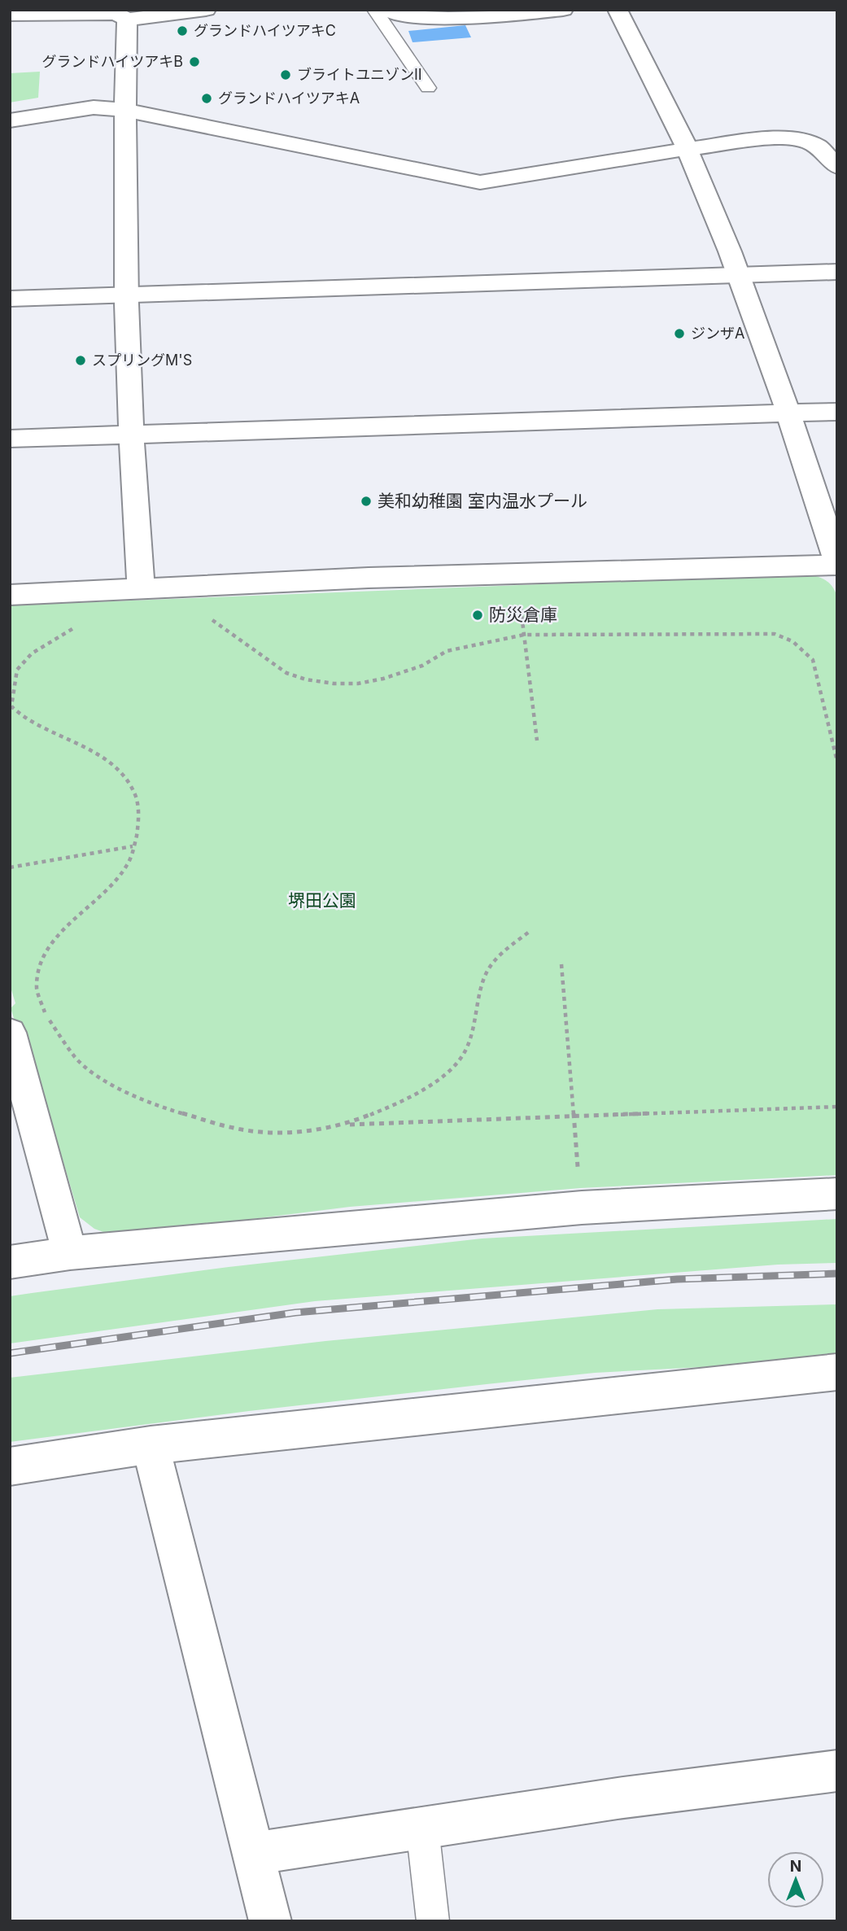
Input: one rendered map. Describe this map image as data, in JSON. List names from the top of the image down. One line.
{"parks":["堺田公園"],"places":["グランドハイツアキC","グランドハイツアキB","ブライトユニゾンII","グランドハイツアキA","ジンザA","スプリングM'S","美和幼稚園 室内温水プール","防災倉庫"],"north":"top"}
